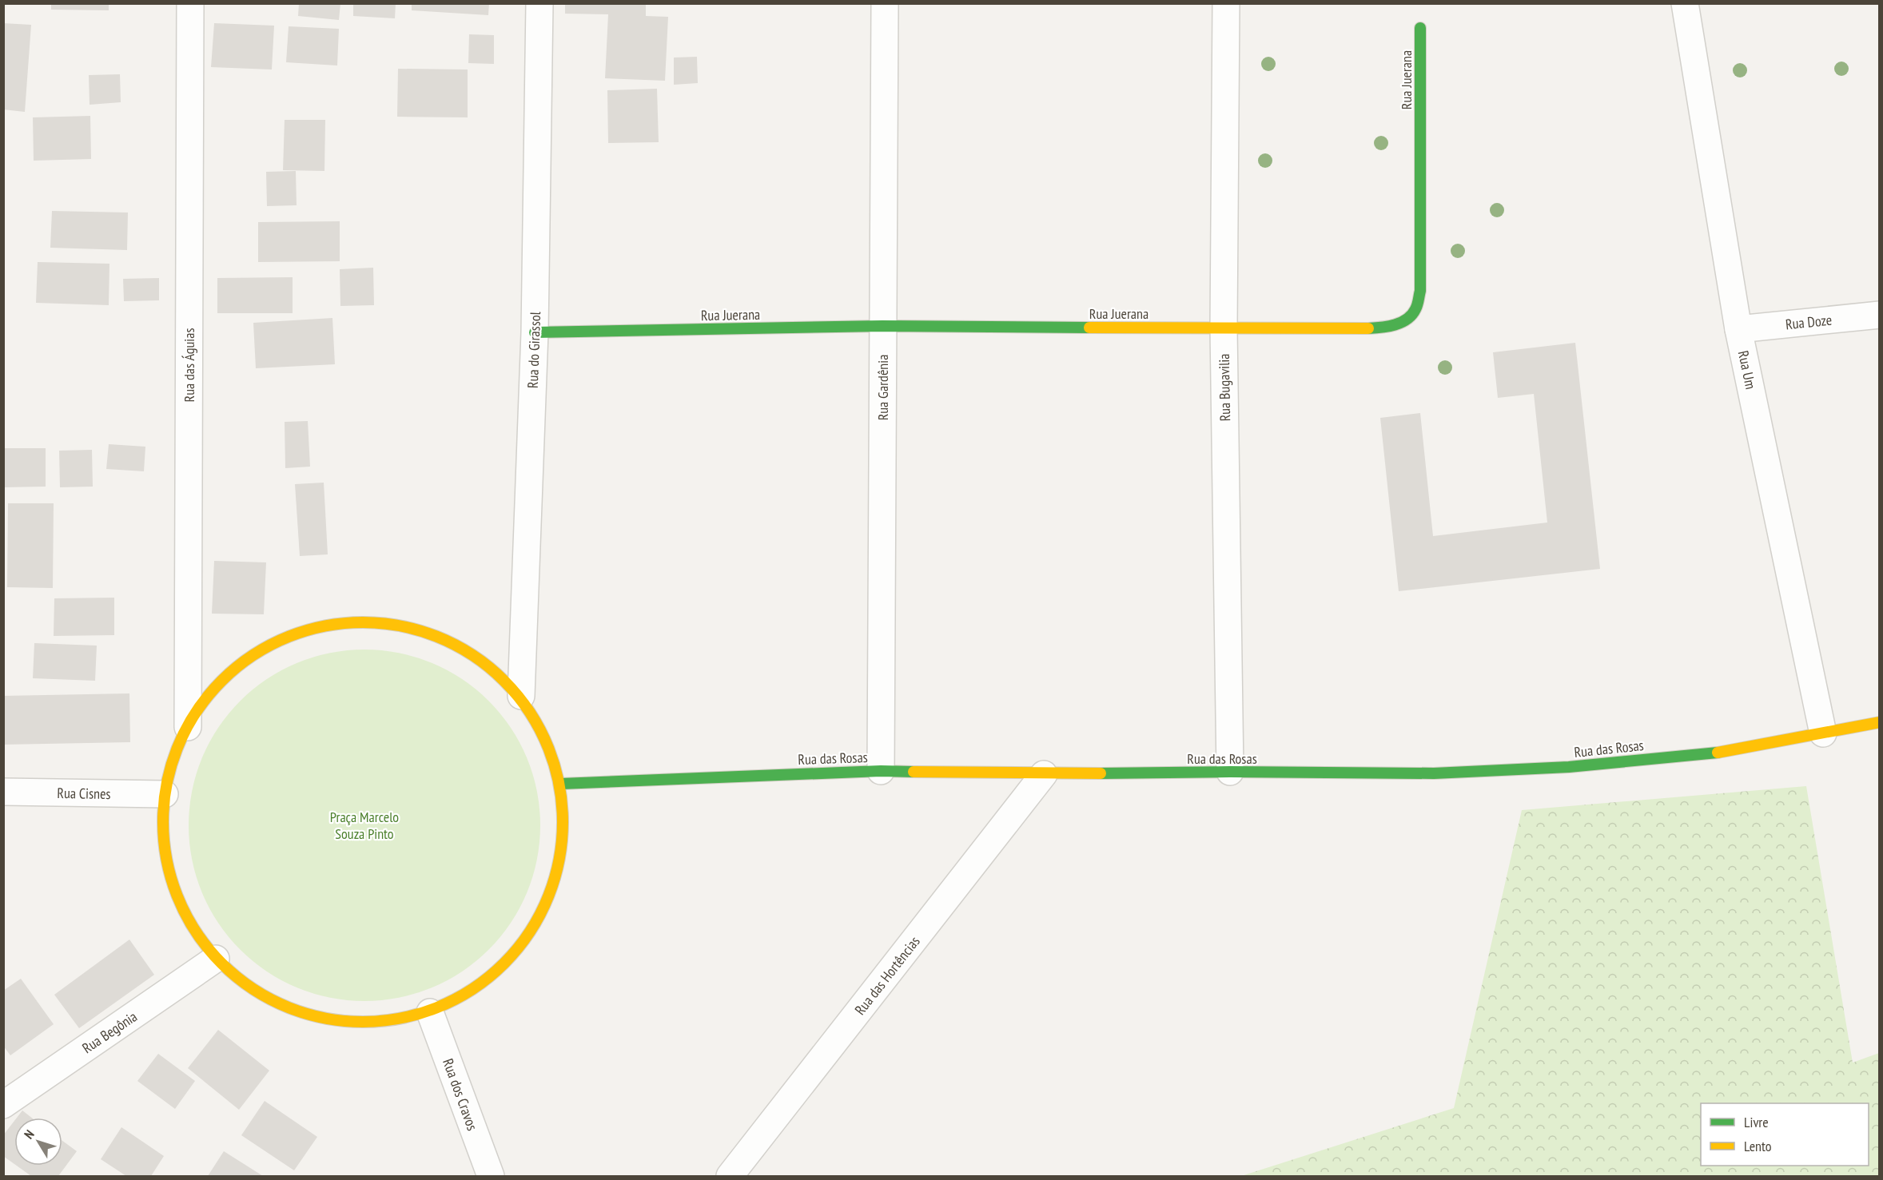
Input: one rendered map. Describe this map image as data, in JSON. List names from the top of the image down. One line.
{"streets":{"street":["Rua Juerana","Rua Doze","Rua do Girassol","Rua das Águias","Rua Um","Rua Gardênia","Rua Bugavilia","Rua das Rosas","Rua Cisnes","Rua das Hortências","Rua Begônia","Rua dos Cravos"]},"crossings":[["Rua Juerana","Rua do Girassol"],["Rua Juerana","Rua Gardênia"],["Rua Juerana","Rua Bugavilia"],["Rua Doze","Rua Um"],["Rua Um","Rua das Rosas"],["Rua Gardênia","Rua das Rosas"],["Rua Bugavilia","Rua das Rosas"],["Rua das Rosas","Rua das Hortências"]],"parks":["Praça Marcelo Souza Pinto"],"legend":["Livre","Lento"],"north":"top left"}
